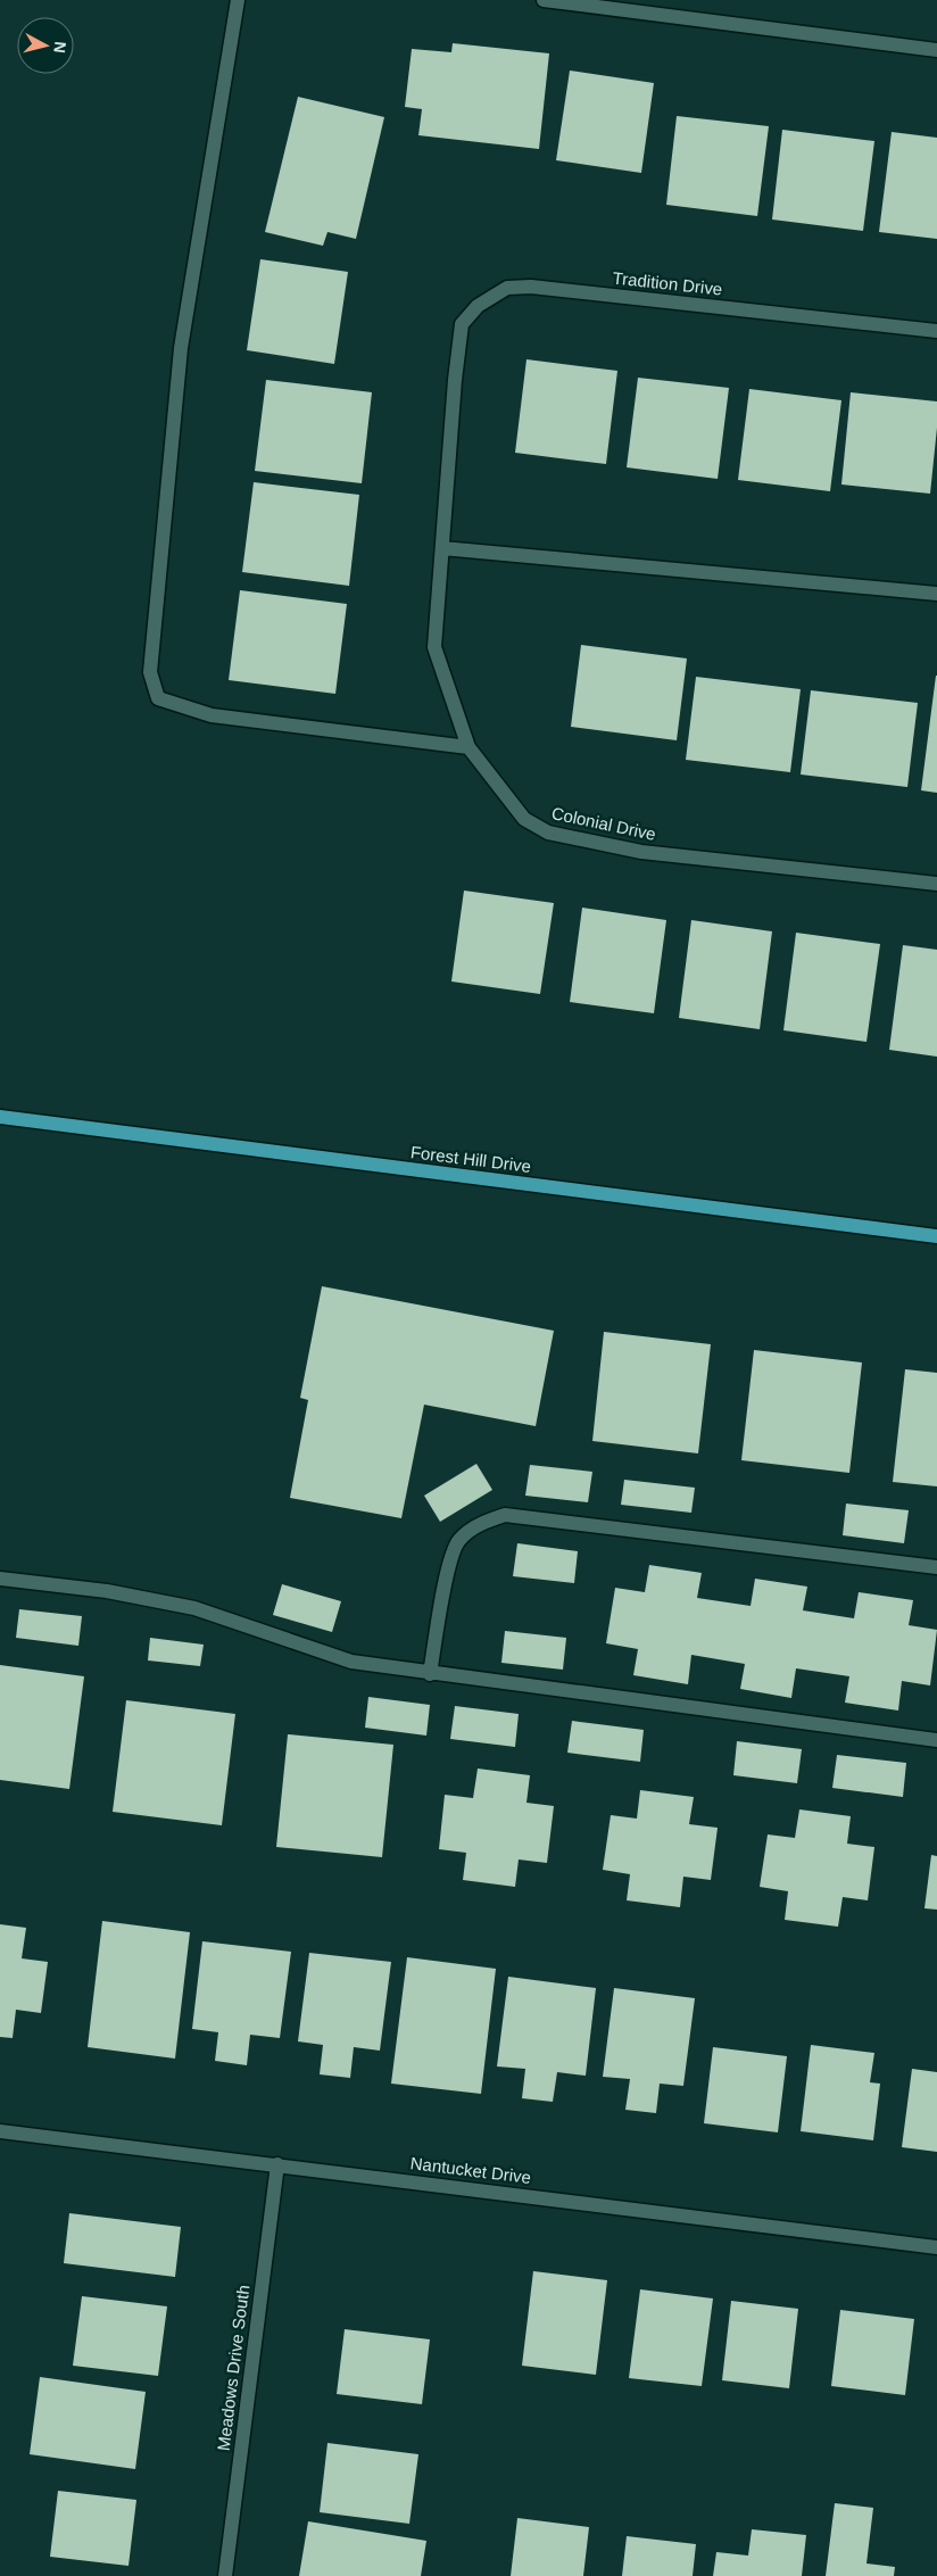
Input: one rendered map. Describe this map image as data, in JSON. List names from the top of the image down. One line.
{"streets":{"main road":["Forest Hill Drive"],"street":["Tradition Drive","Colonial Drive","Nantucket Drive","Meadows Drive South"]},"crossings":[["Tradition Drive","Colonial Drive"],["Nantucket Drive","Meadows Drive South"]],"north":"right"}
